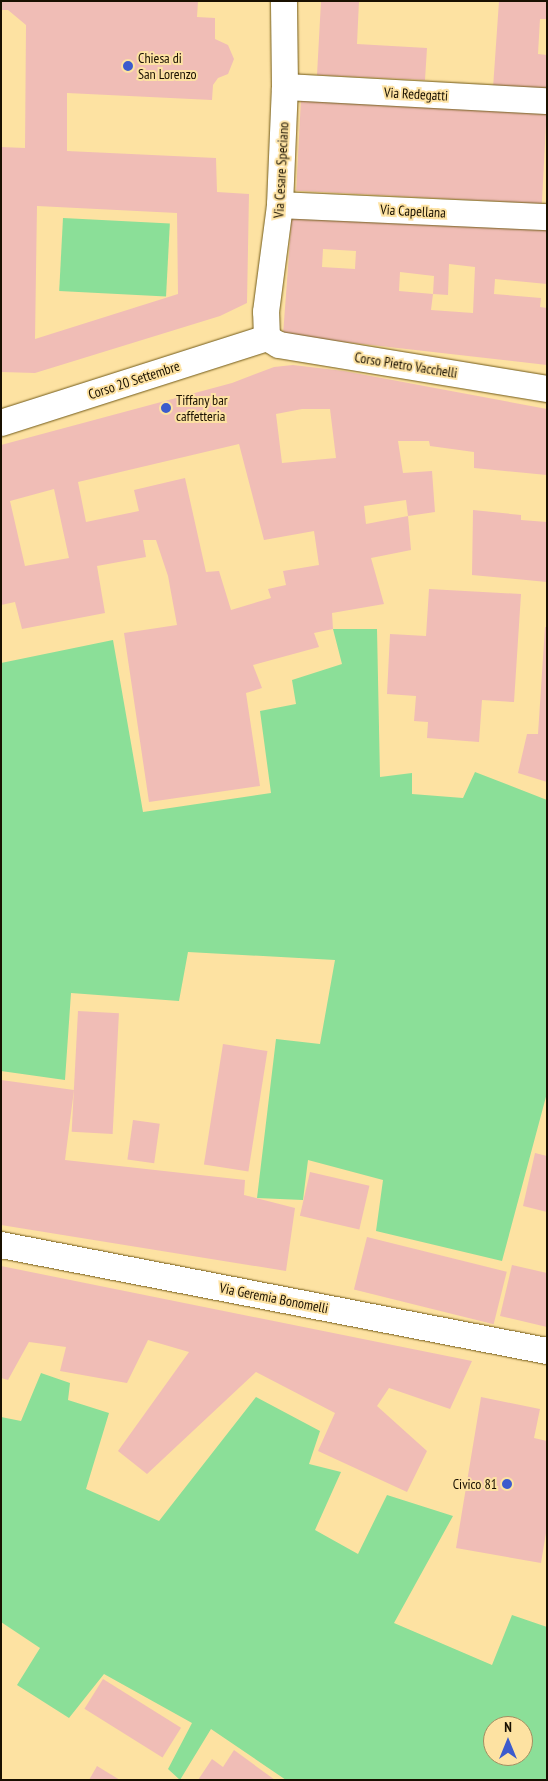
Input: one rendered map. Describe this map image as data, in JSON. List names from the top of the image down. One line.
{"streets":{"street":["Via Redegatti","Via Cesare Speciano","Via Capellana","Corso Pietro Vacchelli","Corso 20 Settembre","Via Geremia Bonomelli"]},"crossings":[["Via Redegatti","Via Cesare Speciano"],["Via Cesare Speciano","Via Capellana"],["Via Cesare Speciano","Corso Pietro Vacchelli"],["Via Cesare Speciano","Corso 20 Settembre"],["Corso Pietro Vacchelli","Corso 20 Settembre"]],"places":["Chiesa di San Lorenzo","Tiffany bar caffetteria","Civico 81"],"north":"top"}
